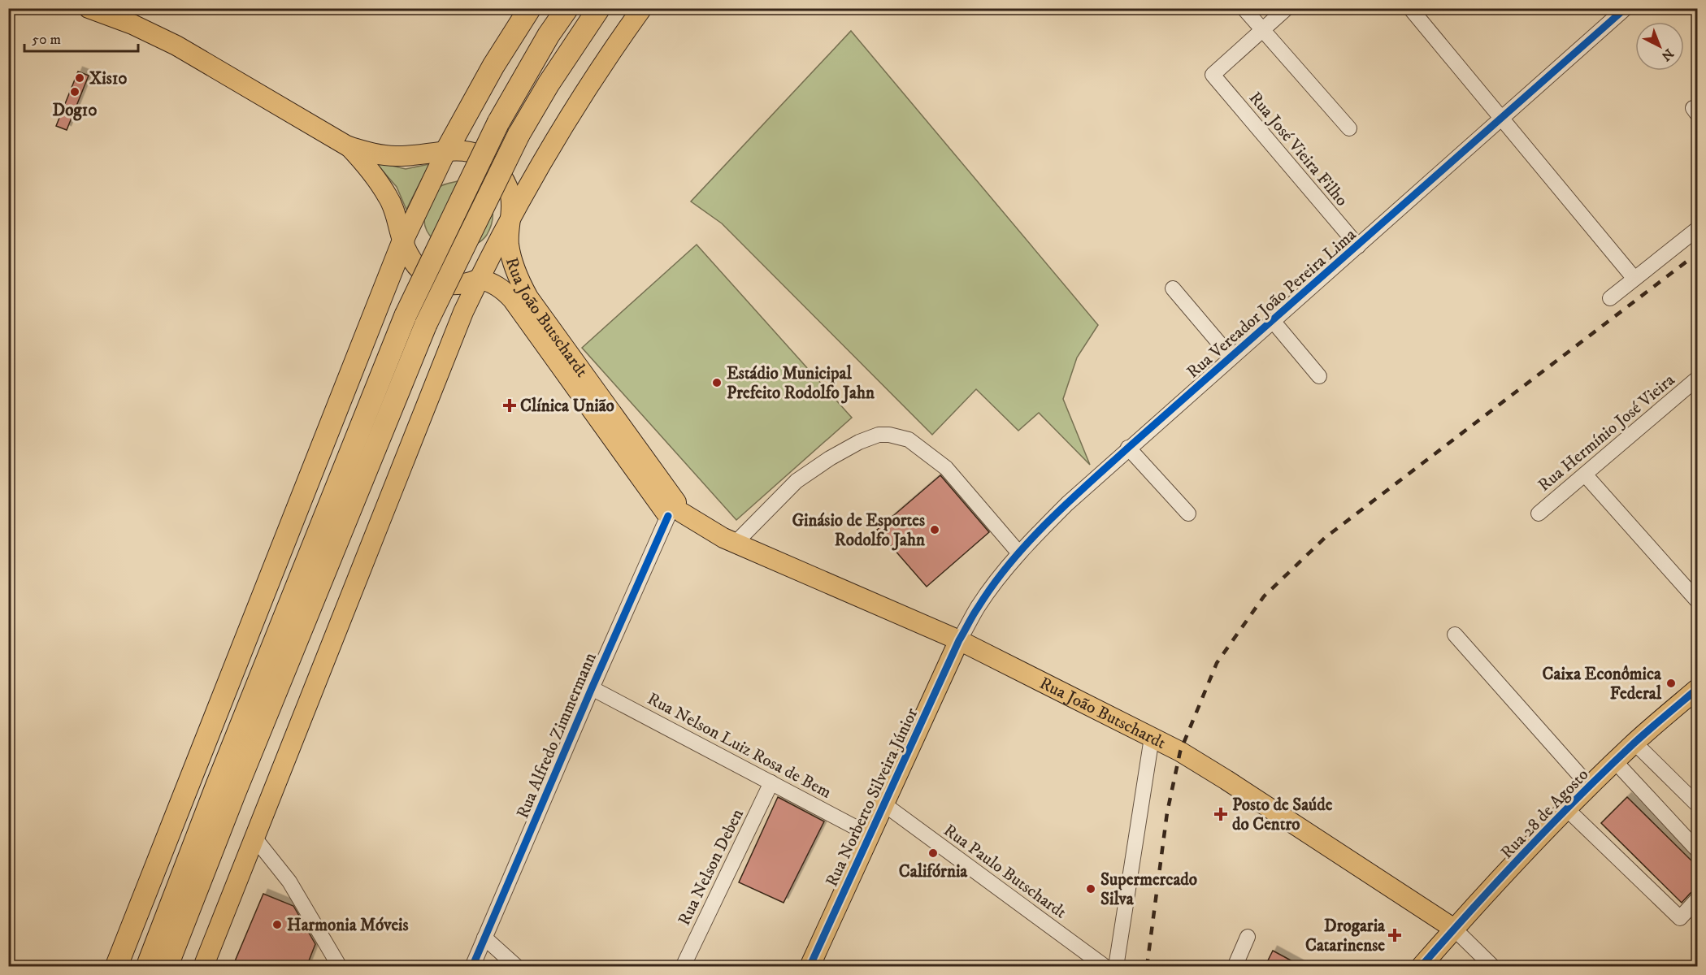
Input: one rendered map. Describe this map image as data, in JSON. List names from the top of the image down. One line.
{"streets":{"main road":["Rua João Butschardt","Rua Norberto Silveira Júnior","Rua 28 de Agosto"],"street":["Rua José Vieira Filho","Rua Vereador João Pereira Lima","Rua Hermínio José Vieira","Rua Alfredo Zimmermann","Rua Nelson Luiz Rosa de Bem","Rua Nelson Deben","Rua Paulo Butschardt"]},"crossings":[["Rua José Vieira Filho","Rua Vereador João Pereira Lima"],["Rua Vereador João Pereira Lima","Rua João Butschardt"],["Rua Vereador João Pereira Lima","Rua Norberto Silveira Júnior"],["Rua João Butschardt","Rua Alfredo Zimmermann"],["Rua João Butschardt","Rua Norberto Silveira Júnior"],["Rua João Butschardt","Rua 28 de Agosto"],["Rua Alfredo Zimmermann","Rua Nelson Luiz Rosa de Bem"],["Rua Nelson Luiz Rosa de Bem","Rua Norberto Silveira Júnior"],["Rua Nelson Luiz Rosa de Bem","Rua Nelson Deben"],["Rua Norberto Silveira Júnior","Rua Paulo Butschardt"]],"places":{"other":["Xis10","Dog10","Estádio Municipal Prefeito Rodolfo Jahn","Ginásio de Esportes Rodolfo Jahn","Caixa Econômica Federal","Califórnia","Supermercado Silva","Harmonia Móveis"],"health":["Clínica União","Posto de Saúde do Centro","Drogaria Catarinense"]},"scale_bar":"50 m","north":"bottom right"}
